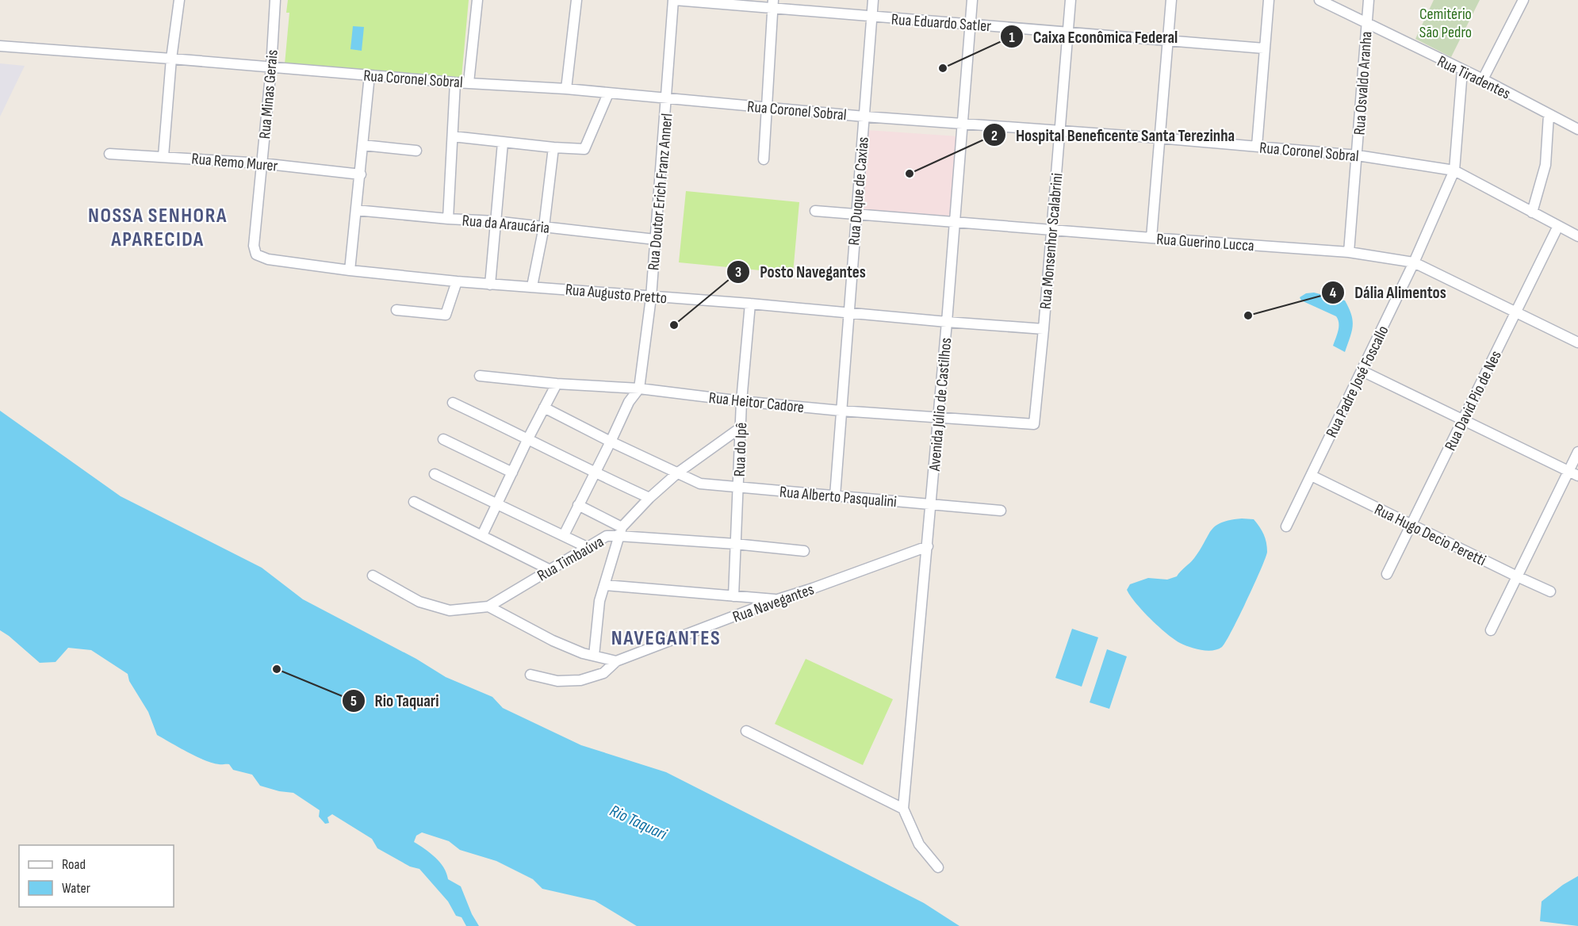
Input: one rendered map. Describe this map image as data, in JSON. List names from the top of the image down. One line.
{"streets":{"street":["Rua Eduardo Satler","Rua Tiradentes","Rua Coronel Sobral","Rua Osvaldo Aranha","Rua Minas Gerais","Rua Remo Murer","Rua Duque de Caxias","Rua Doutor Erich Franz Annerl","Rua da Araucária","Rua Monsenhor Scalabrini","Rua Guerino Lucca","Rua Augusto Pretto","Rua Padre José Foscallo","Rua David Pio de Nes","Rua Heitor Cadore","Avenida Júlio de Castilhos","Rua do Ipê","Rua Alberto Pasqualini","Rua Hugo Decio Peretti","Rua Timbaúva","Rua Navegantes"]},"crossings":[["Rua Eduardo Satler","Rua Duque de Caxias"],["Rua Eduardo Satler","Rua Doutor Erich Franz Annerl"],["Rua Eduardo Satler","Rua Monsenhor Scalabrini"],["Rua Eduardo Satler","Avenida Júlio de Castilhos"],["Rua Tiradentes","Rua Osvaldo Aranha"],["Rua Tiradentes","Rua Padre José Foscallo"],["Rua Coronel Sobral","Rua Osvaldo Aranha"],["Rua Coronel Sobral","Rua Minas Gerais"],["Rua Coronel Sobral","Rua Duque de Caxias"],["Rua Coronel Sobral","Rua Doutor Erich Franz Annerl"],["Rua Coronel Sobral","Rua Monsenhor Scalabrini"],["Rua Coronel Sobral","Rua Padre José Foscallo"],["Rua Coronel Sobral","Rua David Pio de Nes"],["Rua Coronel Sobral","Avenida Júlio de Castilhos"],["Rua Osvaldo Aranha","Rua Guerino Lucca"],["Rua Minas Gerais","Rua Remo Murer"],["Rua Minas Gerais","Rua Augusto Pretto"],["Rua Duque de Caxias","Rua Guerino Lucca"],["Rua Duque de Caxias","Rua Augusto Pretto"],["Rua Duque de Caxias","Rua Heitor Cadore"],["Rua Duque de Caxias","Rua Alberto Pasqualini"],["Rua Doutor Erich Franz Annerl","Rua da Araucária"],["Rua Doutor Erich Franz Annerl","Rua Augusto Pretto"],["Rua Doutor Erich Franz Annerl","Rua Heitor Cadore"],["Rua Doutor Erich Franz Annerl","Rua Alberto Pasqualini"],["Rua Monsenhor Scalabrini","Rua Guerino Lucca"],["Rua Monsenhor Scalabrini","Rua Augusto Pretto"],["Rua Monsenhor Scalabrini","Rua Heitor Cadore"],["Rua Guerino Lucca","Rua Padre José Foscallo"],["Rua Guerino Lucca","Rua David Pio de Nes"],["Rua Guerino Lucca","Avenida Júlio de Castilhos"],["Rua Augusto Pretto","Avenida Júlio de Castilhos"],["Rua Augusto Pretto","Rua do Ipê"],["Rua Padre José Foscallo","Rua Hugo Decio Peretti"],["Rua David Pio de Nes","Rua Hugo Decio Peretti"],["Rua Heitor Cadore","Avenida Júlio de Castilhos"],["Rua Heitor Cadore","Rua do Ipê"],["Avenida Júlio de Castilhos","Rua Alberto Pasqualini"],["Avenida Júlio de Castilhos","Rua Navegantes"],["Rua do Ipê","Rua Alberto Pasqualini"]],"districts":["NOSSA SENHORA APARECIDA","NAVEGANTES"],"water":["Rio Taquari"],"parks":["Cemitério São Pedro"],"places":["Caixa Econômica Federal","Hospital Beneficente Santa Terezinha","Dália Alimentos","Posto Navegantes","Rio Taquari"],"legend":["Road","Water"]}
